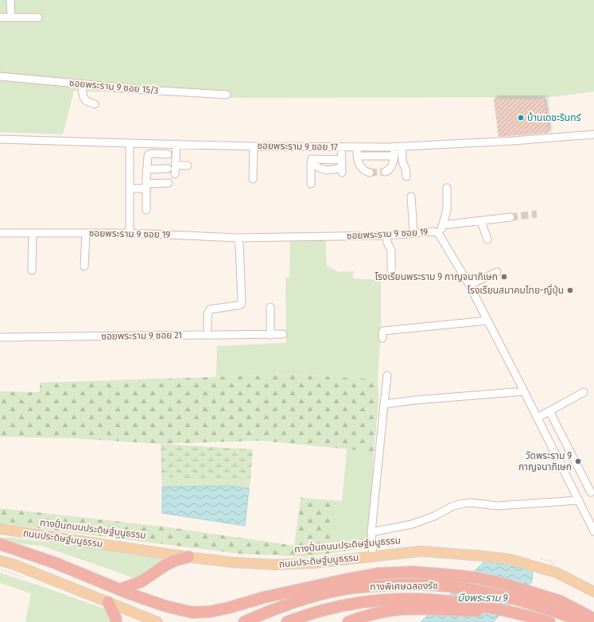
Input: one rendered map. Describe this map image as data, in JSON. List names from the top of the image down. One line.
{"streets":{"highway":["ทางพิเศษฉลองรัช"],"main road":["ถนนประดิษฐ์มนูธรรม"],"street":["ซอยพระราม 9 ซอย 15/3","ซอยพระราม 9 ซอย 17","ซอยพระราม 9 ซอย 19","ซอยพระราม 9 ซอย 21"]},"water":["บึงพระราม 9"],"places":["บ้านเดชะรินทร์","โรงเรียนพระราม 9 กาญจนาภิเษก","โรงเรียนสมาคมไทย-ญี่ปุ่น","วัดพระราม 9 กาญจนาภิเษก"]}
